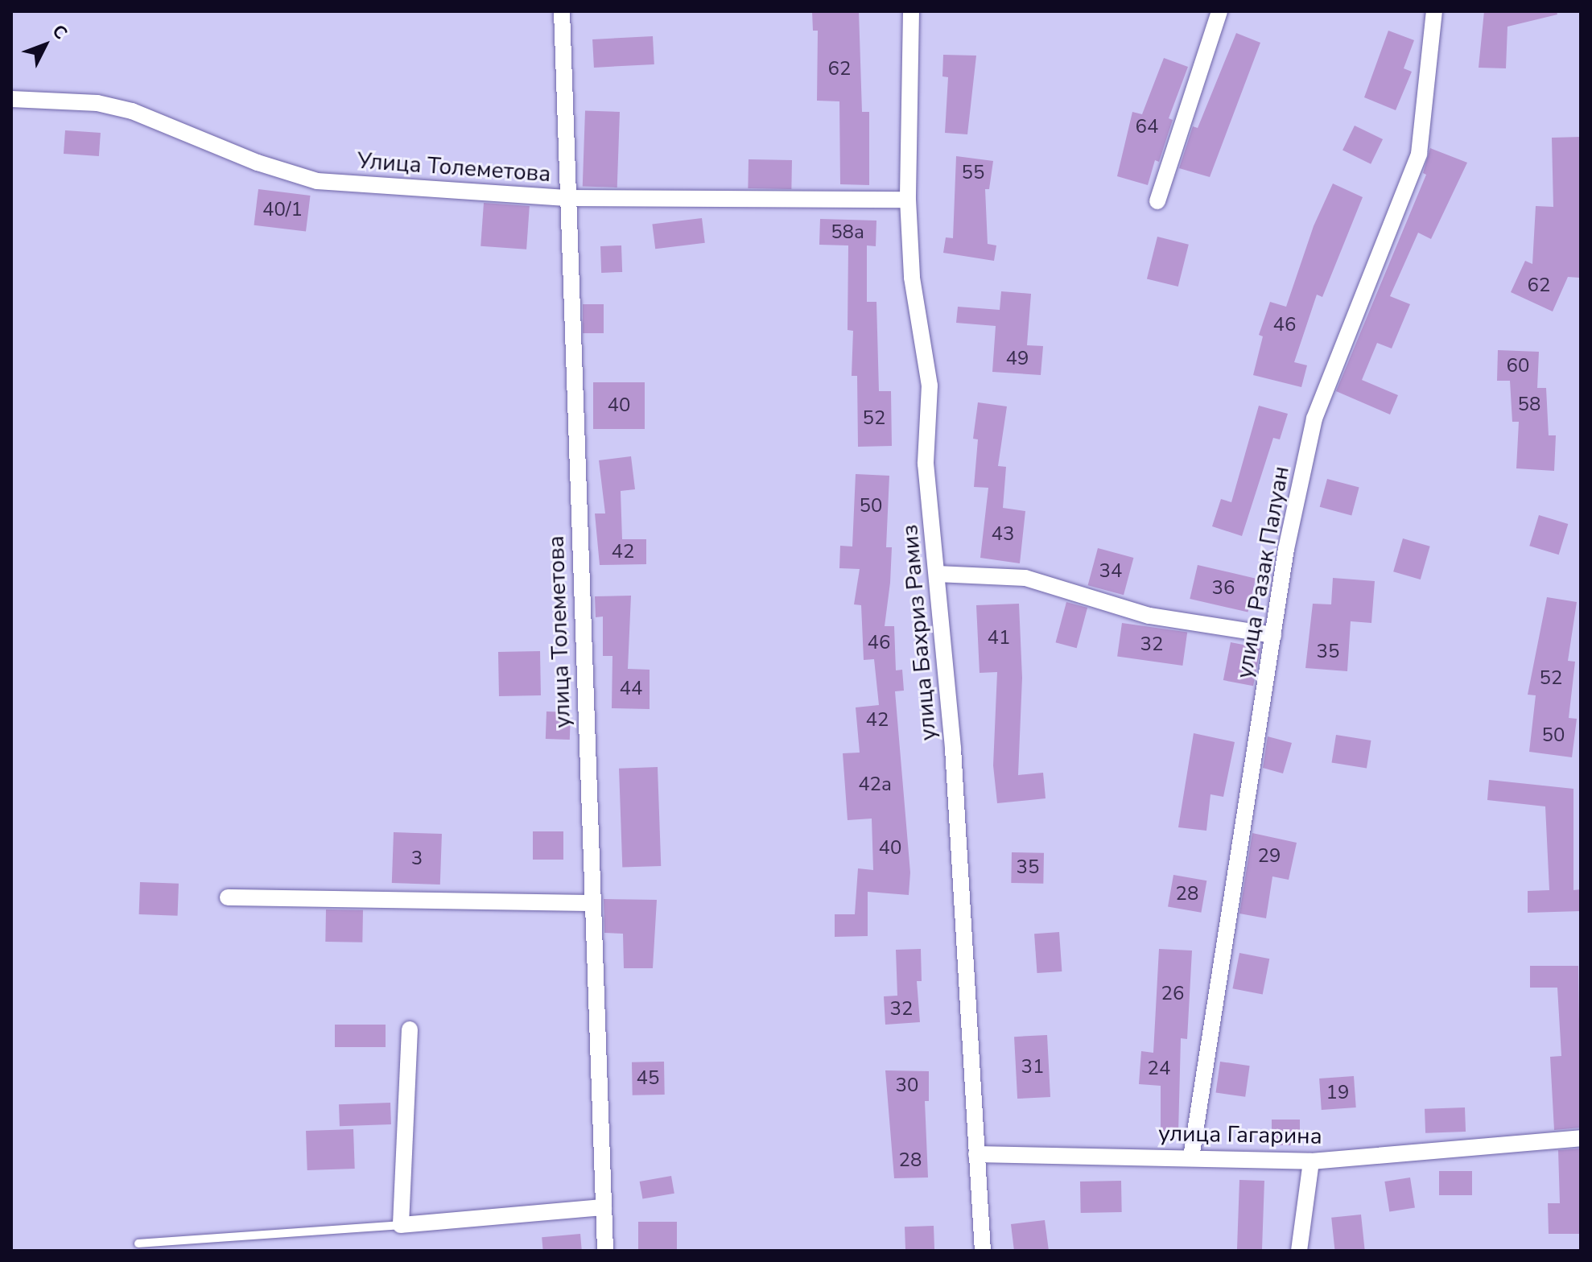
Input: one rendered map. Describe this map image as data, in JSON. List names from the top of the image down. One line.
{"streets":{"street":["Улица Толеметова","улица Разак Палуан","улица Толеметова","улица Бахриз Рамиз","улица Гагарина"]},"crossings":[["Улица Толеметова","улица Толеметова"],["Улица Толеметова","улица Бахриз Рамиз"],["улица Разак Палуан","улица Гагарина"],["улица Бахриз Рамиз","улица Гагарина"]],"house_numbers":["62","64","55","40/1","58а","62","46","49","60","58","40","52","50","43","42","34","36","41","46","32","35","52","44","42","50","42а","40","29","3","35","28","26","32","31","24","45","30","19","28"],"north":"top right"}
